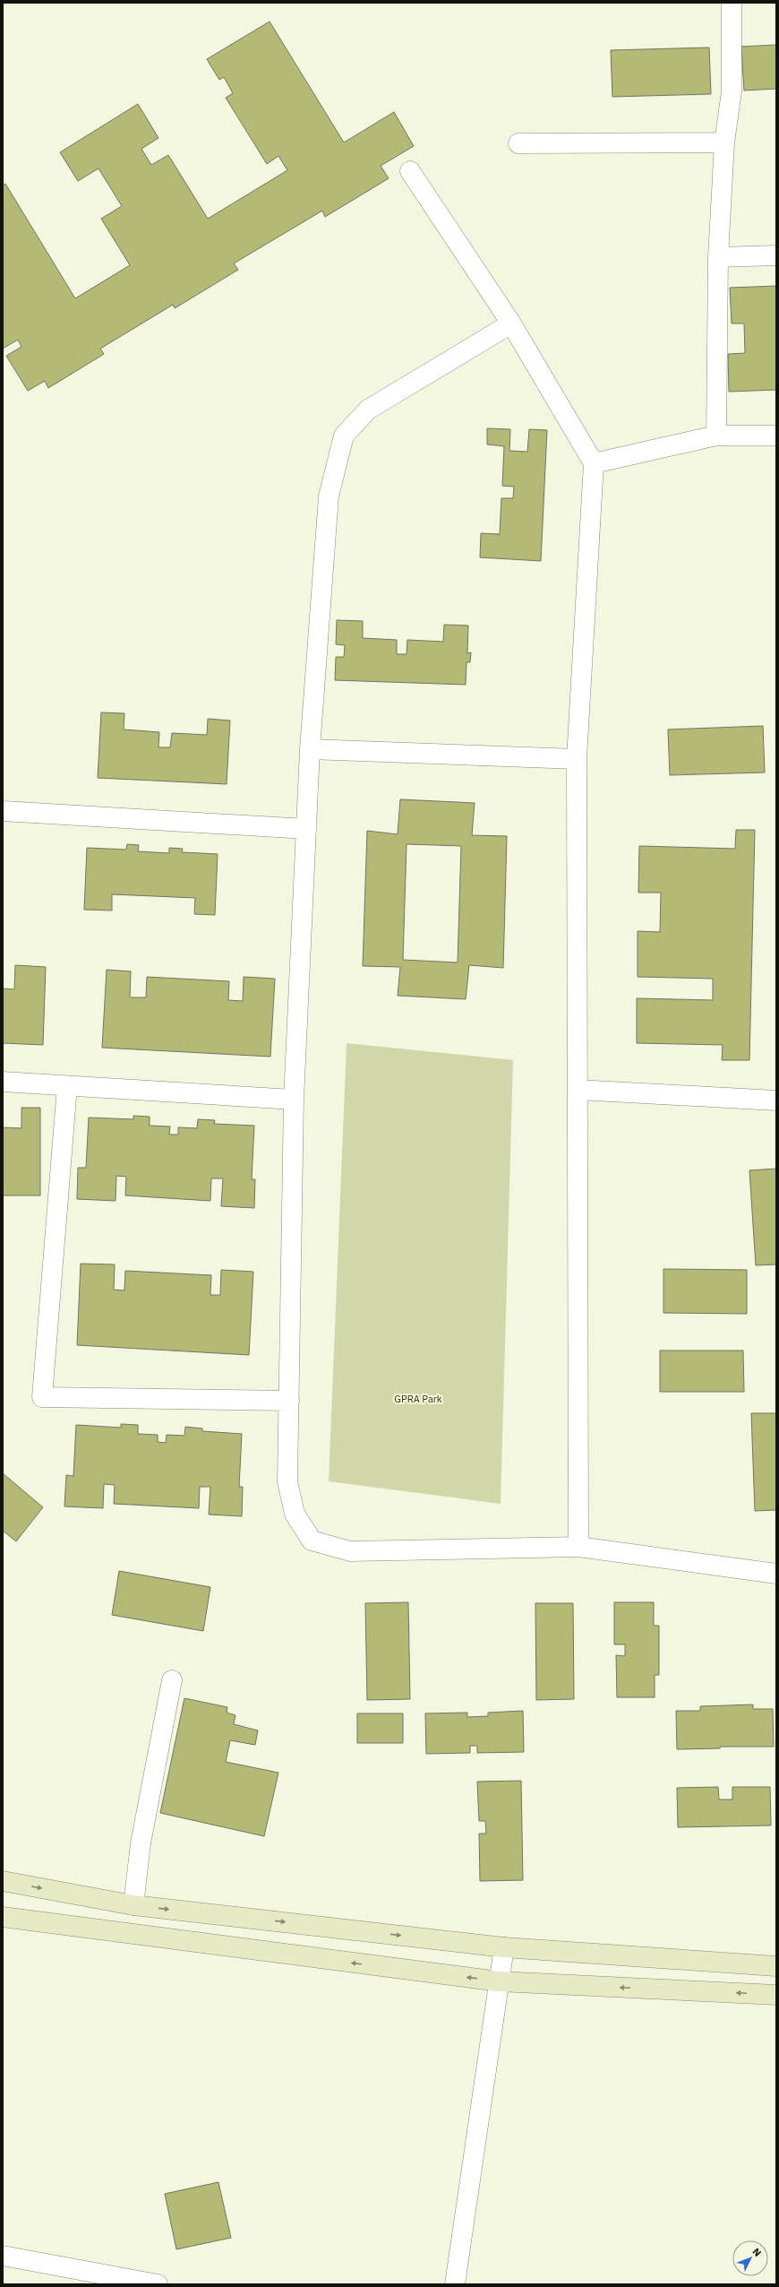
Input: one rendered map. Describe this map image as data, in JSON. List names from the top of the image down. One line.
{"parks":["GPRA Park"],"north":"top right"}
